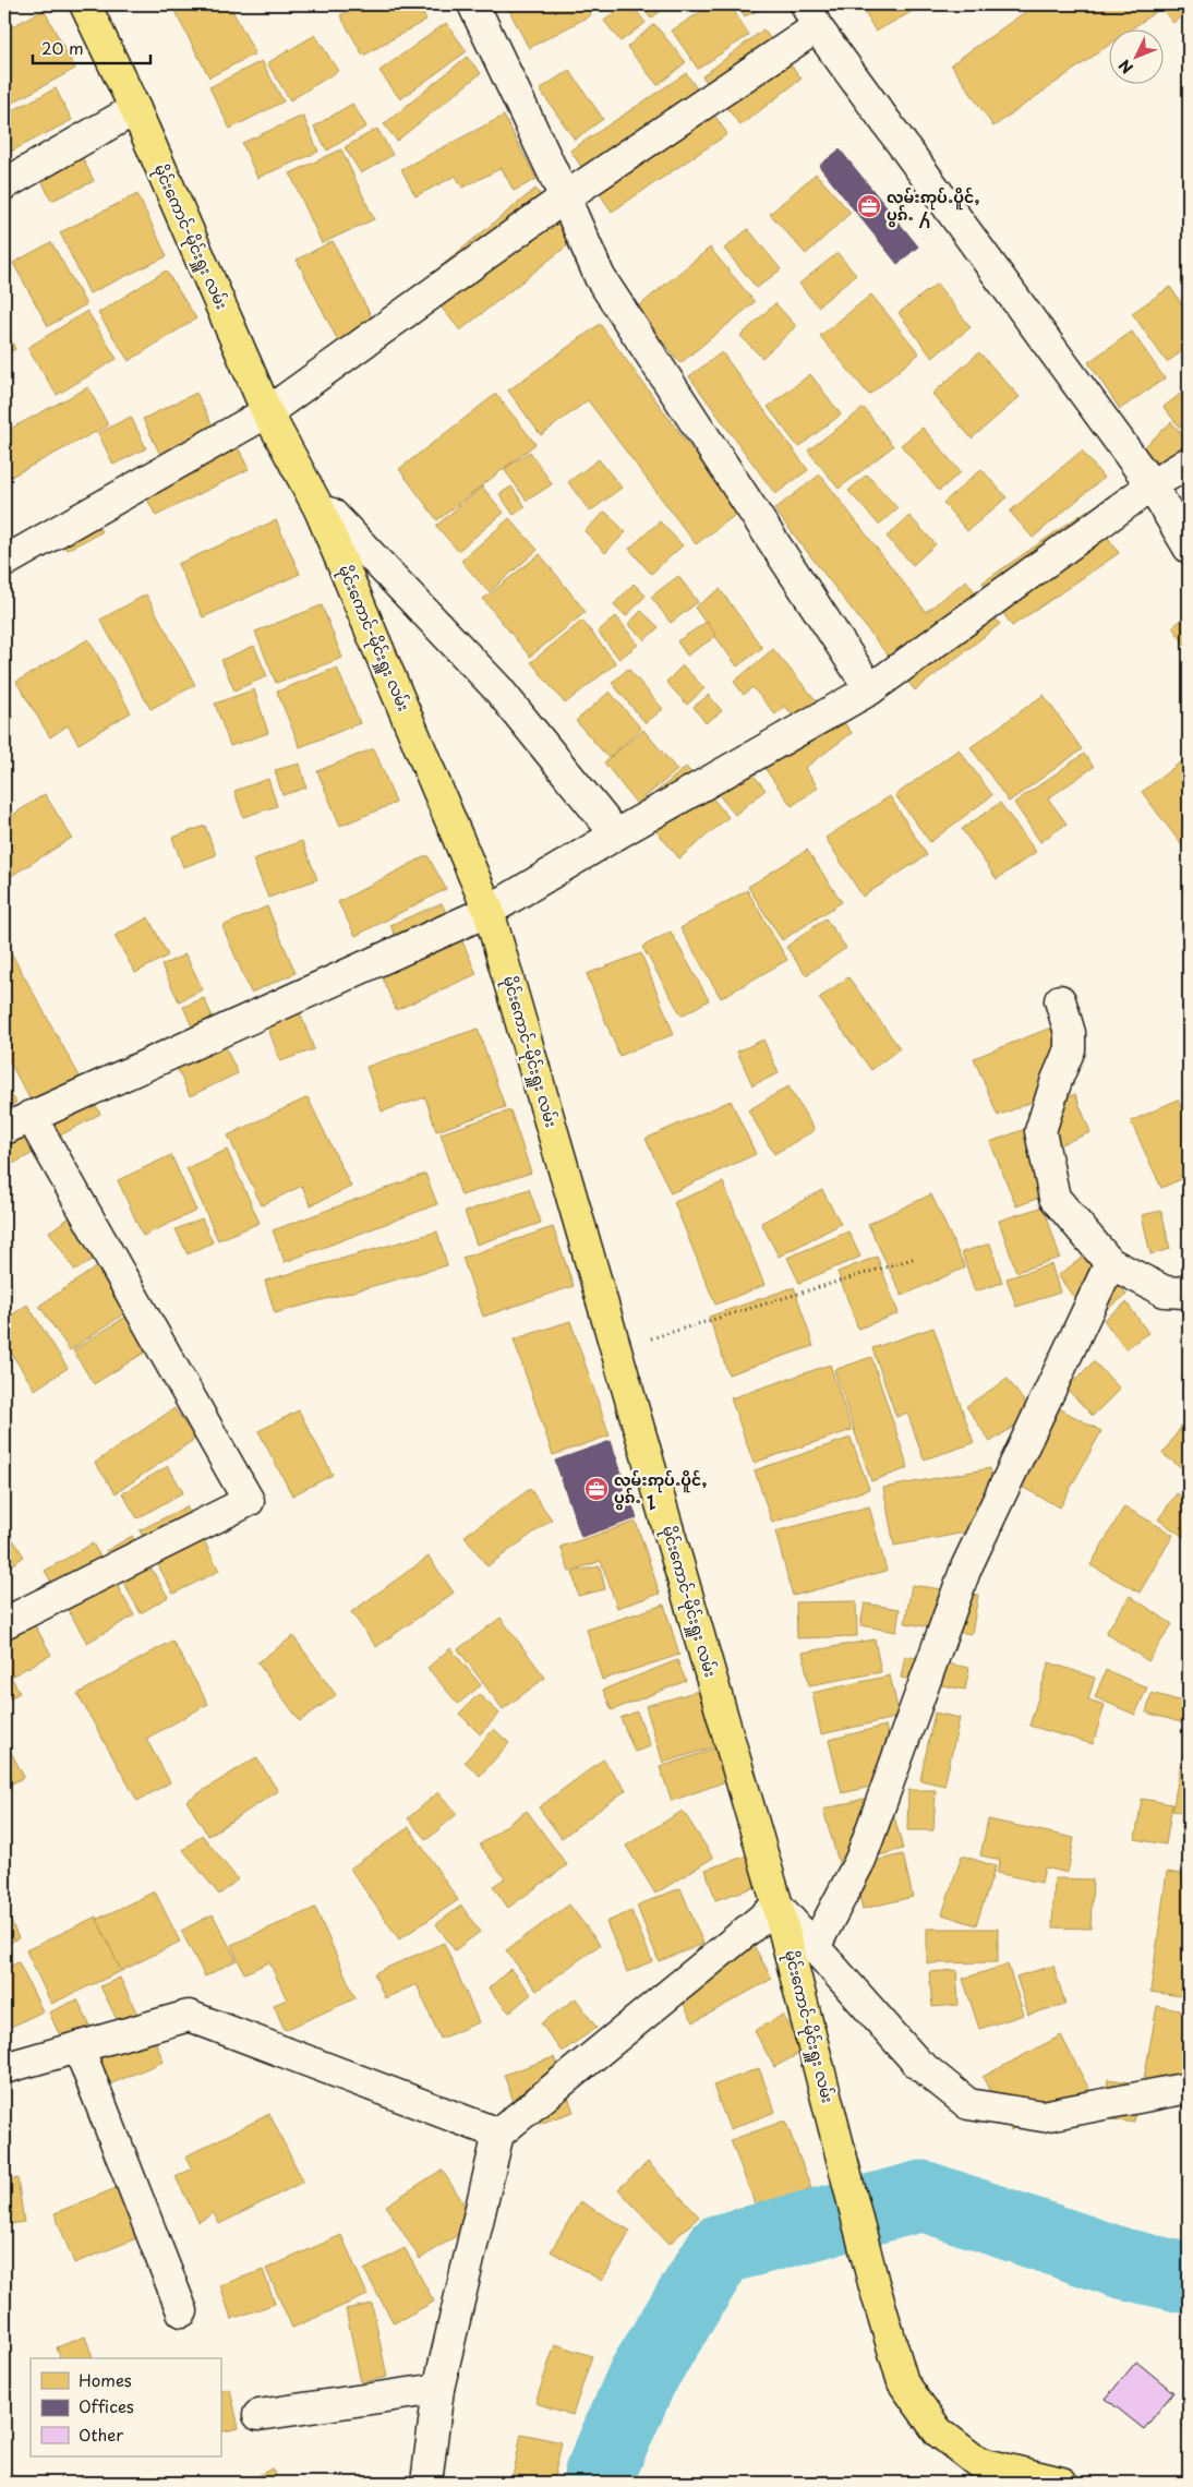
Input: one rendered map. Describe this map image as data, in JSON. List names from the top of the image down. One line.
{"streets":{"main road":["မိုင်းကောင်-မိုင်းရှူး လမ်း"]},"places":{"office":["လုမ်းဢုပ်ႉပိူင်ႇ ပွၵ်ႉ ႓","လုမ်းဢုပ်ႉပိူင်ႇ ပွၵ်ႉ ႑"]},"legend":["Homes","Offices","Other"],"scale_bar":"20 m","north":"bottom left"}
